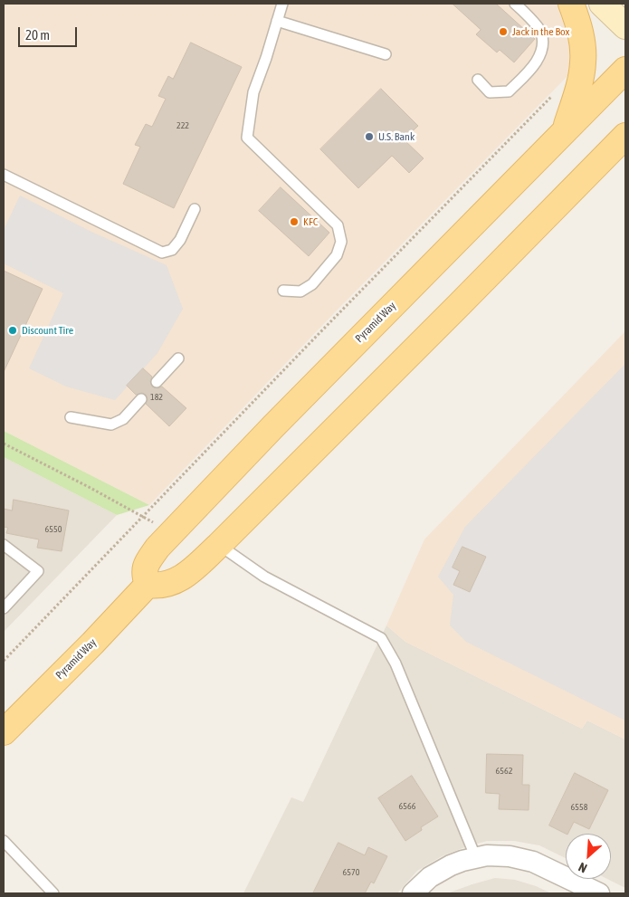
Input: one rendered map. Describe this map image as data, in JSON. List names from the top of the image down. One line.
{"streets":{"main road":["Pyramid Way"]},"places":["Jack in the Box","U.S. Bank","KFC","Discount Tire"],"house_numbers":["222","182","6550","6562","6566","6558","6570"],"scale_bar":"20 m","north":"bottom left"}
